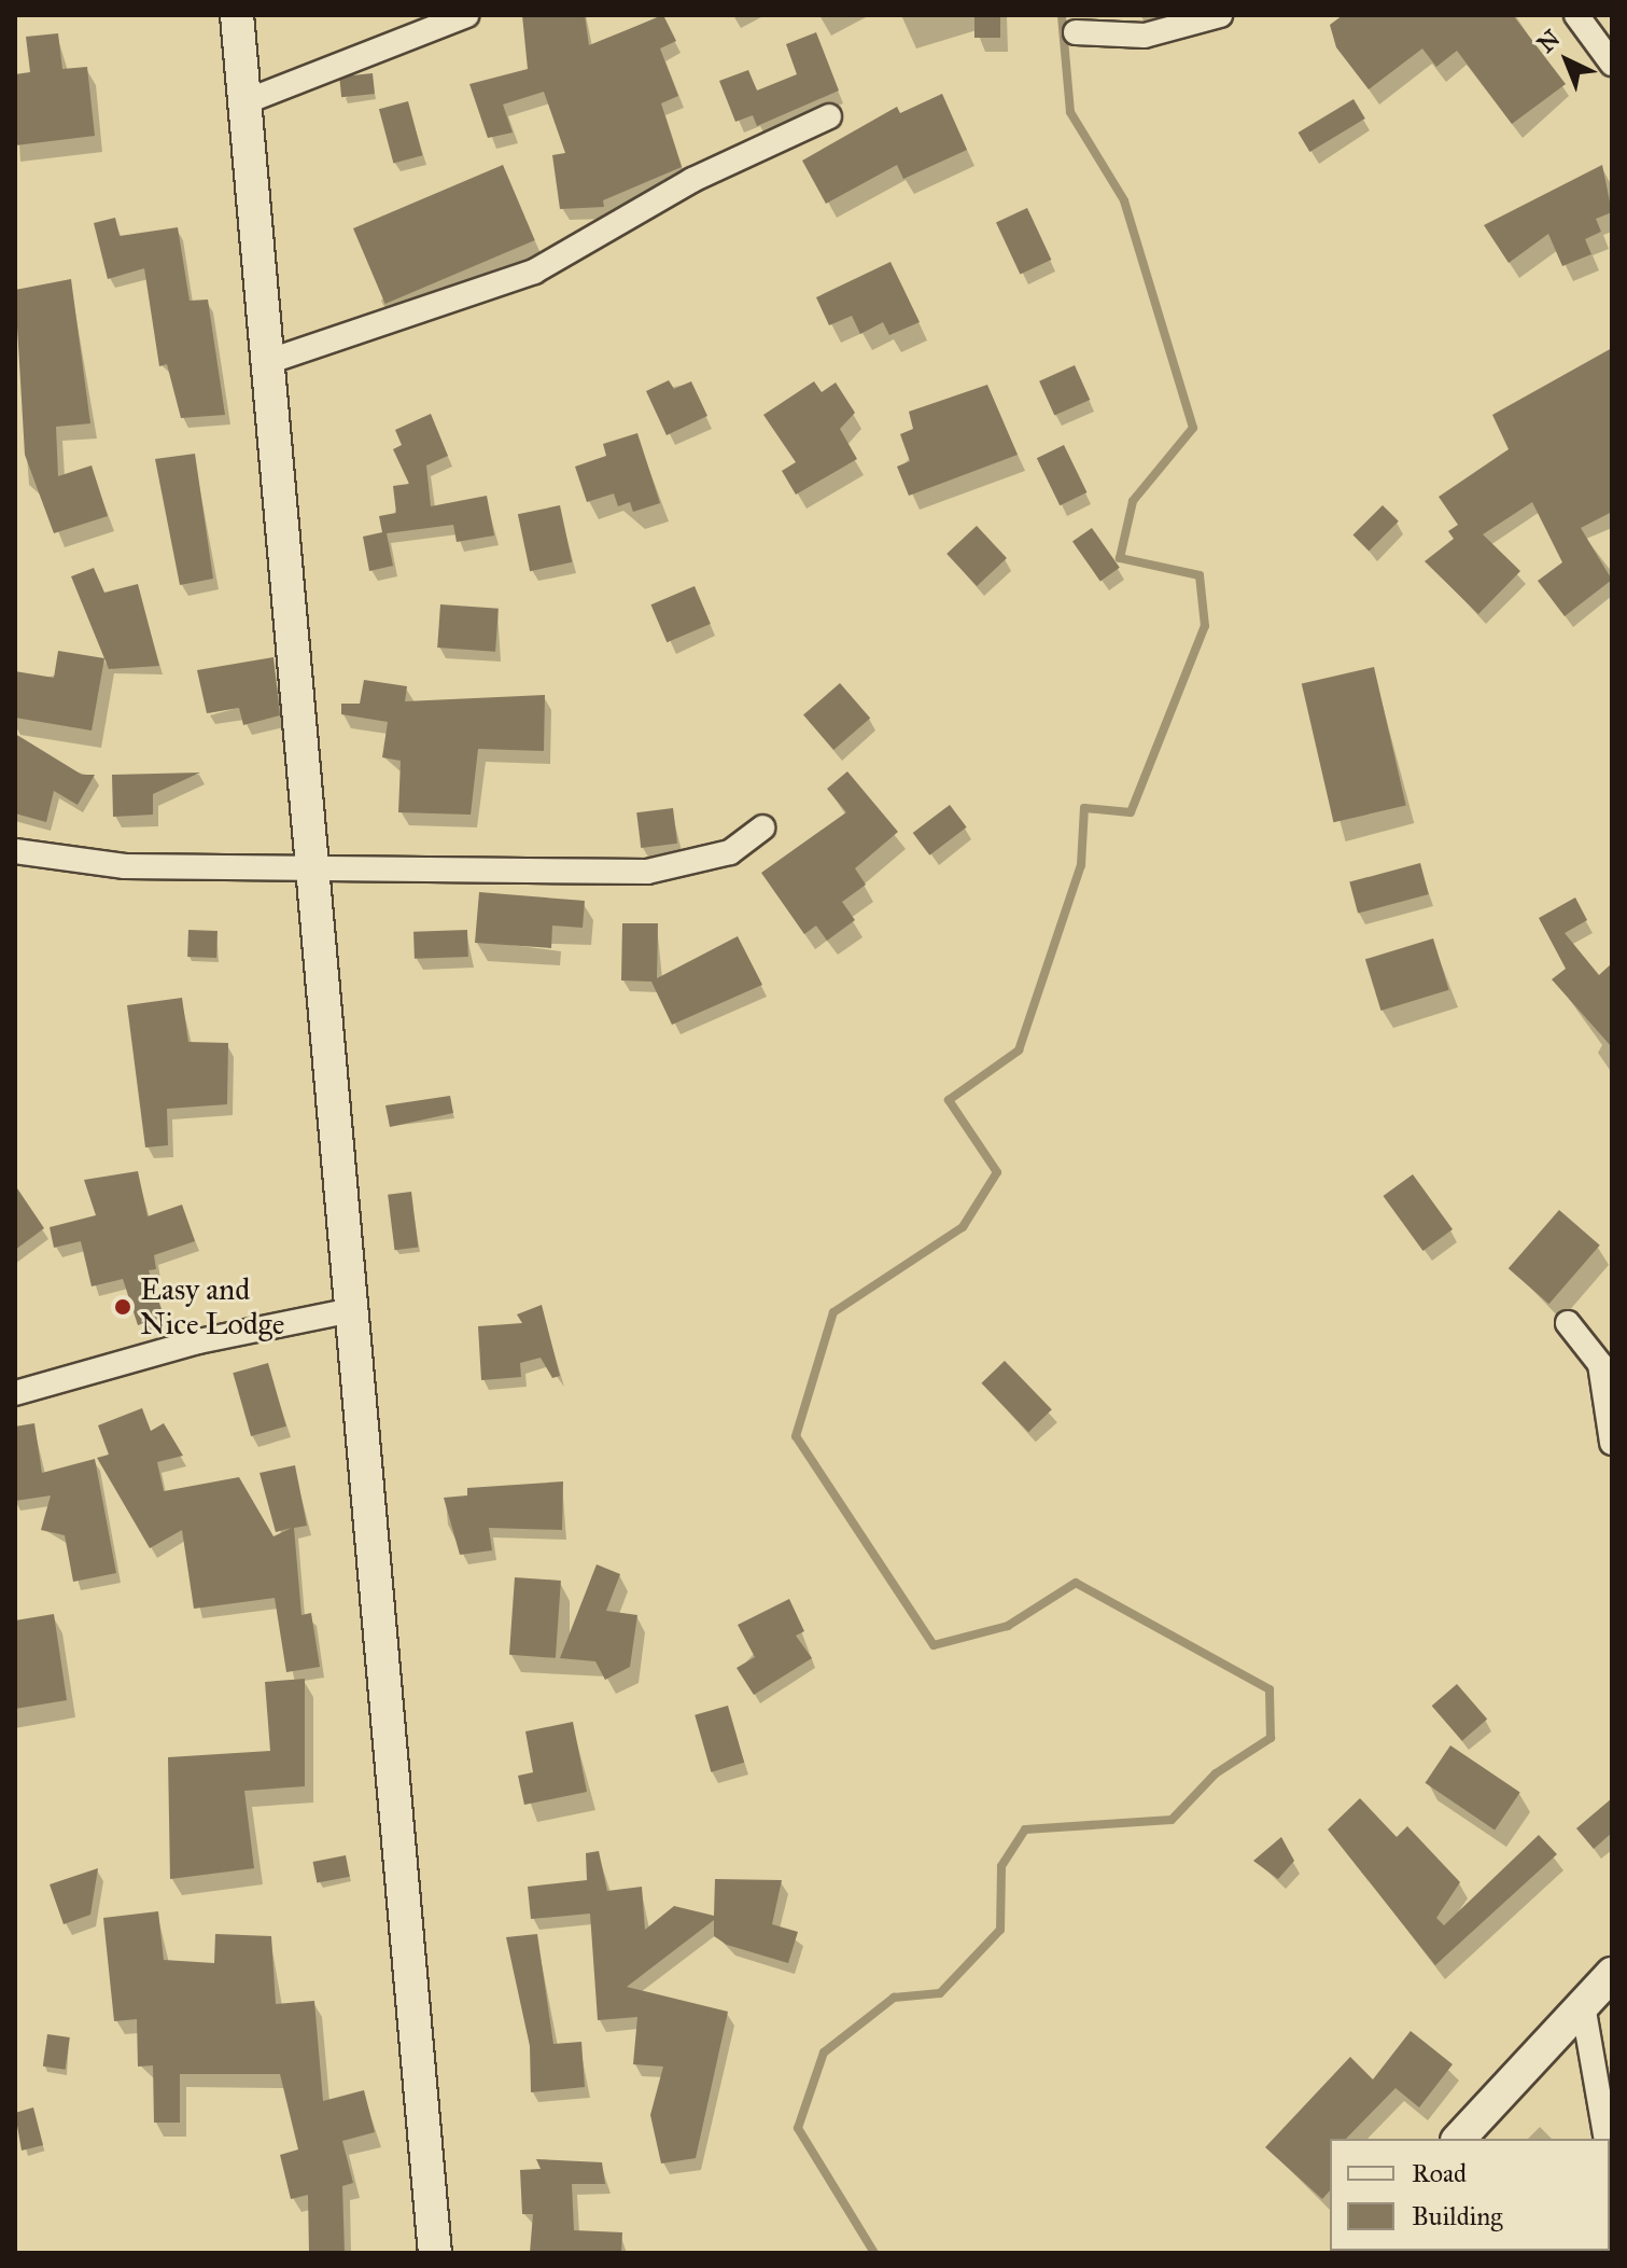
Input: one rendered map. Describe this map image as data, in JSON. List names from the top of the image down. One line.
{"places":["Easy and Nice Lodge"],"legend":["Road","Building"],"north":"top left"}
